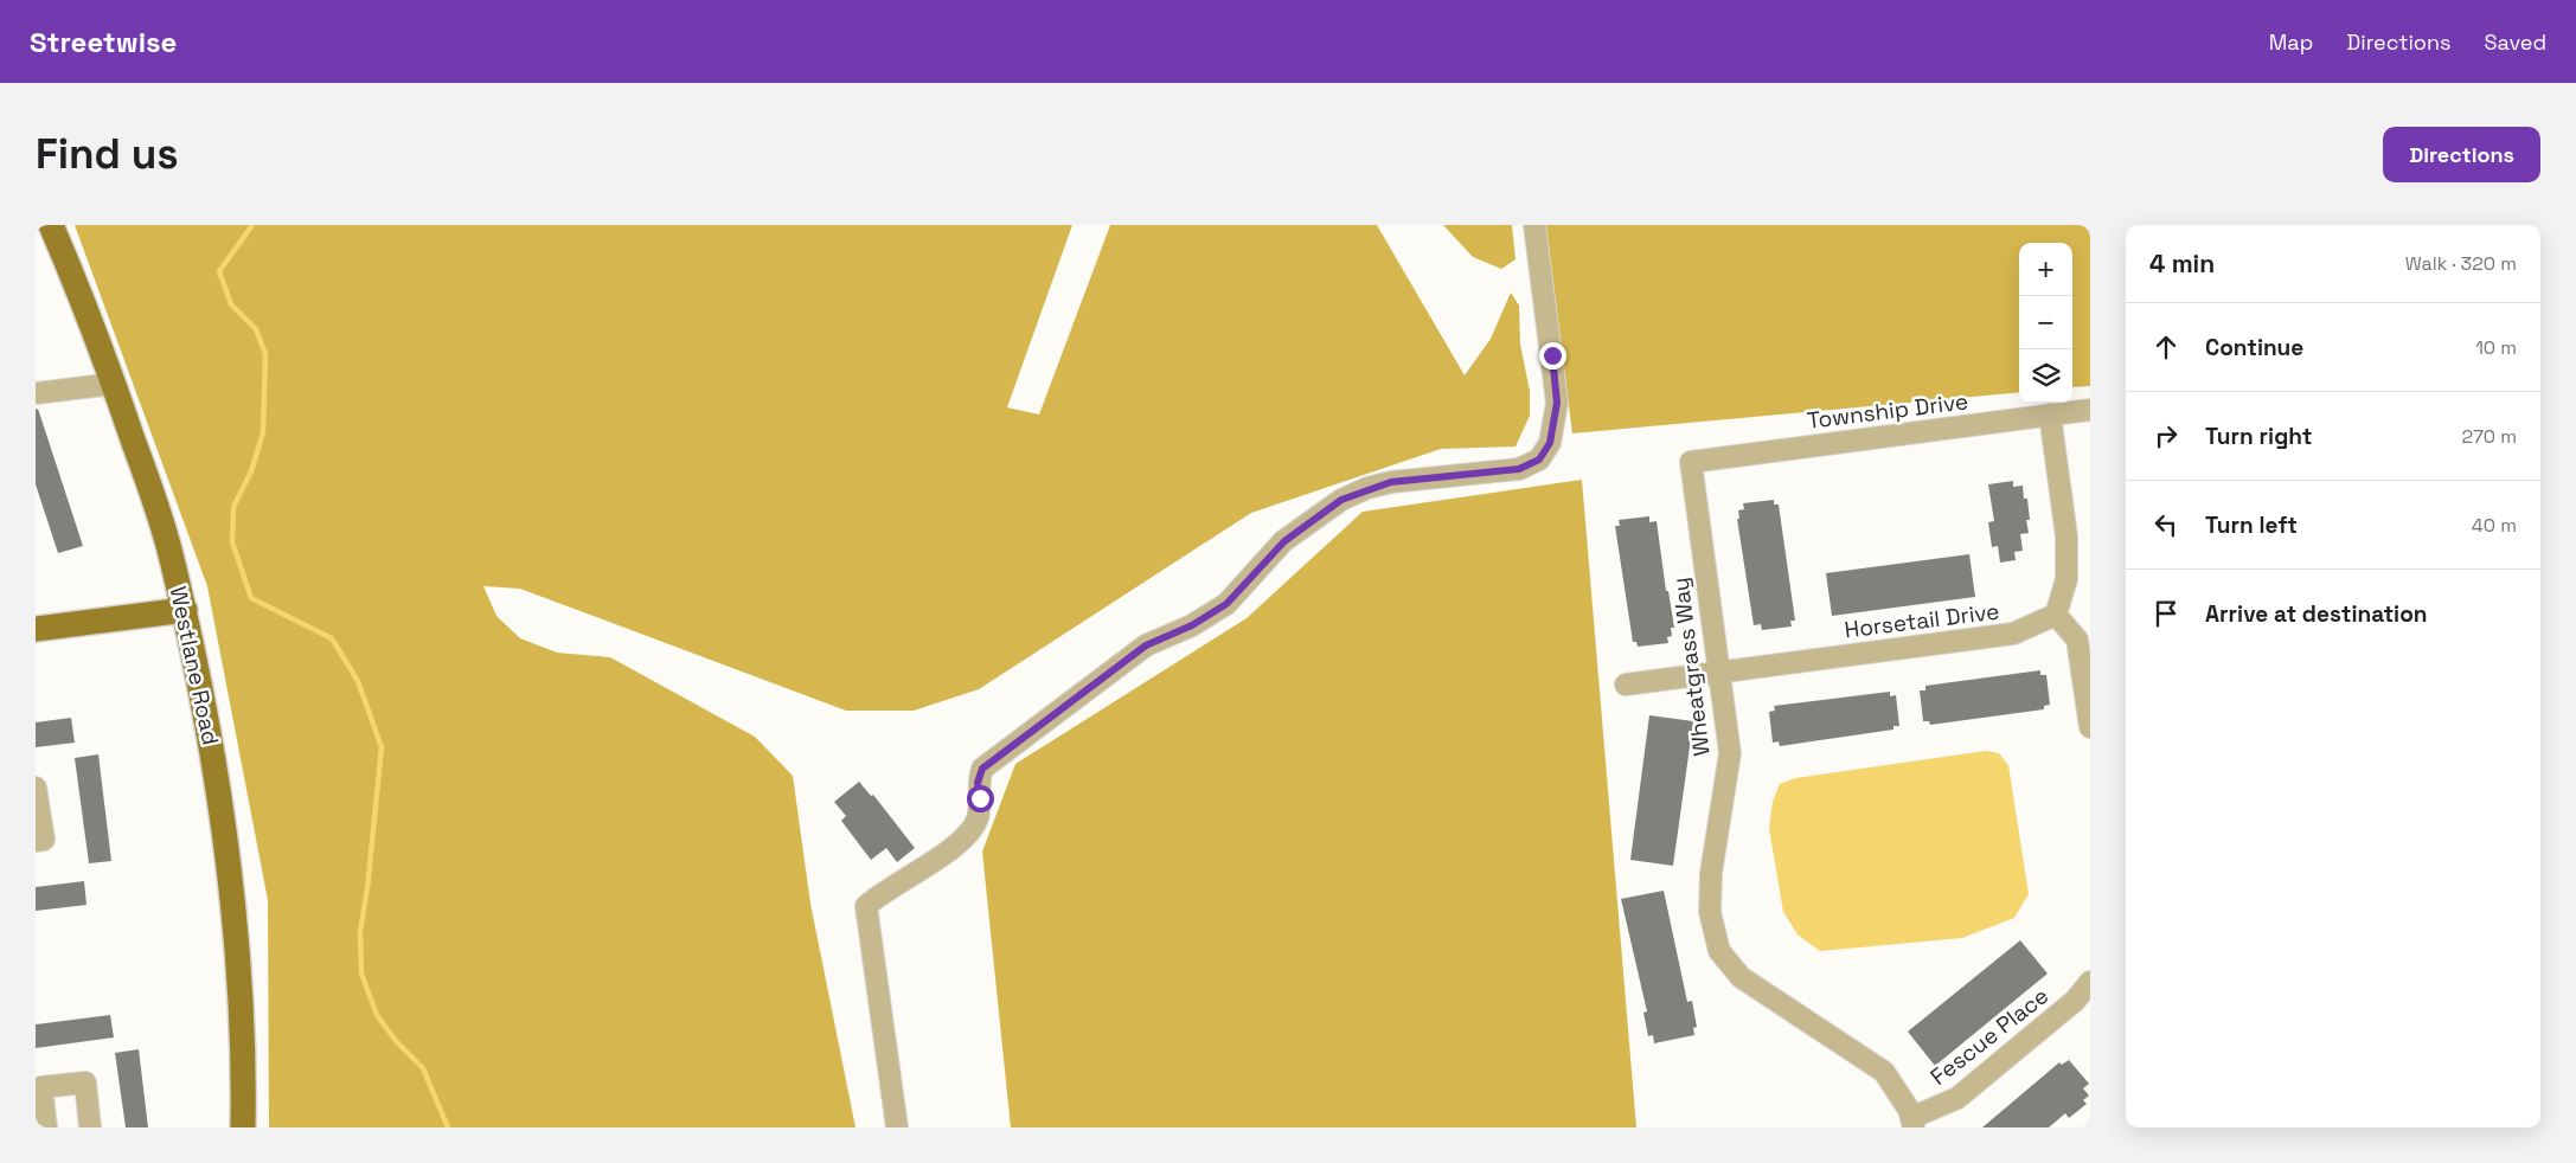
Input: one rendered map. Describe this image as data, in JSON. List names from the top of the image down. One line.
{"streets":{"main road":["Westlane Road"],"street":["Township Drive","Horsetail Drive","Wheatgrass Way","Fescue Place"]},"crossings":[["Township Drive","Wheatgrass Way"],["Horsetail Drive","Wheatgrass Way"],["Wheatgrass Way","Fescue Place"]],"page":{"header":"Streetwise","nav":["Map","Directions","Saved"],"buttons":"Directions","title":"Find us","heading":["4 min","Walk · 320 m"],"map_buttons":["+","−"],"list":[["Continue","10 m"],["Turn right","270 m"],["Turn left","40 m"],"Arrive at destination"]}}
